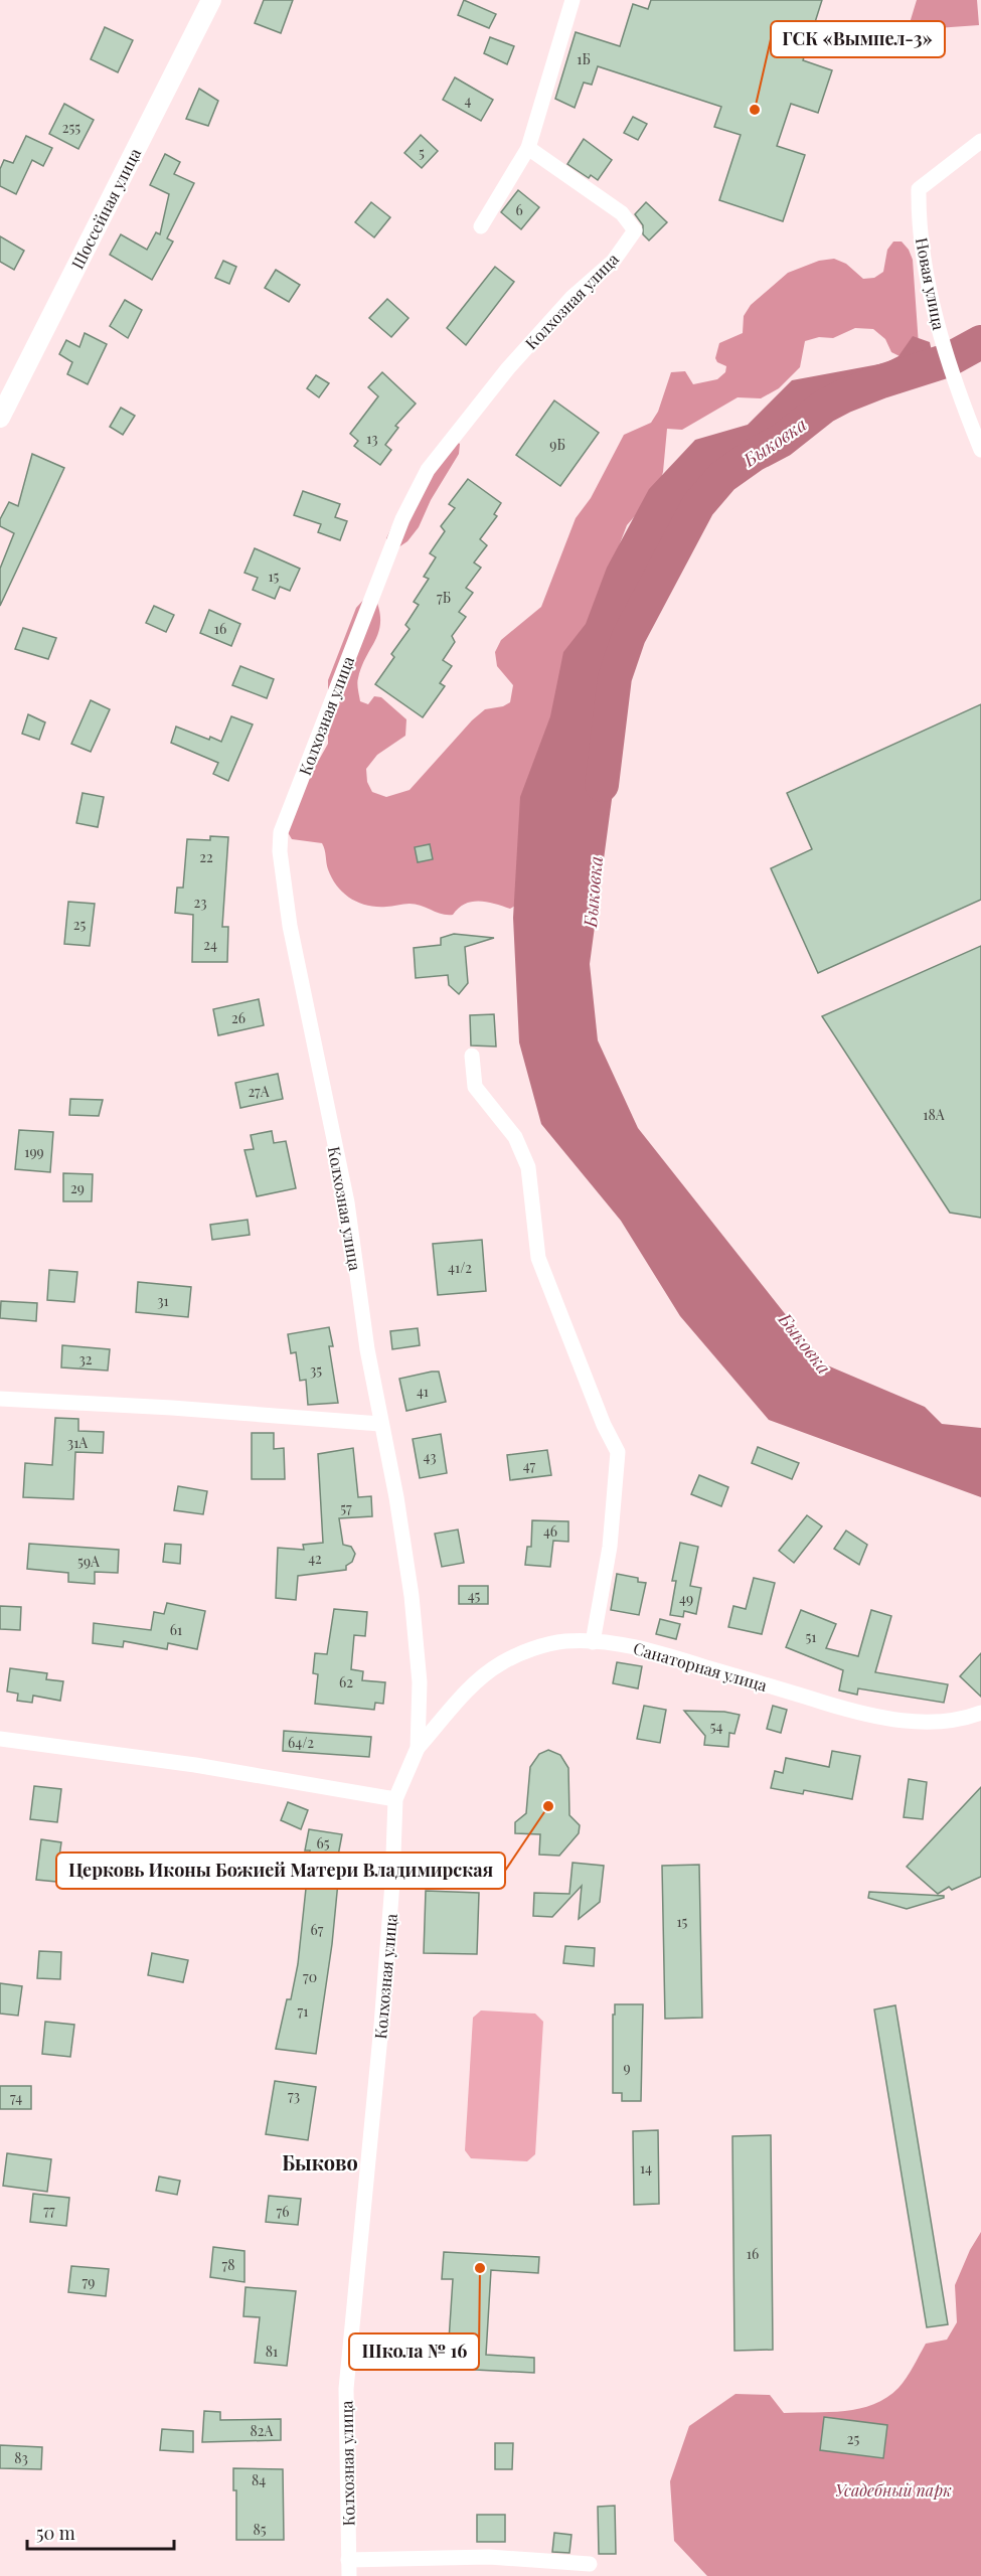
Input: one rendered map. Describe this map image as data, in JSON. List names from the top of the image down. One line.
{"streets":{"street":["Шоссейная улица","Новая улица","Колхозная улица","Санаторная улица"]},"crossings":[["Колхозная улица","Санаторная улица"]],"districts":["Быково"],"water":["Быковка"],"parks":["Усадебный парк"],"places":["ГСК «Вымпел-3»","Церковь Иконы Божией Матери Владимирская","Школа № 16"],"house_numbers":["1Б","4","255","5","6","13","9Б","15","7Б","16","22","23","25","24","26","27А","18А","199","29","41/2","31","32","35","41","31А","43","47","57","46","42","59А","45","49","61","51","62","54","64/2","65","15","67","70","71","9","73","74","14","77","76","16","78","79","81","82А","25","83","84","85"],"scale_bar":"50 m"}
